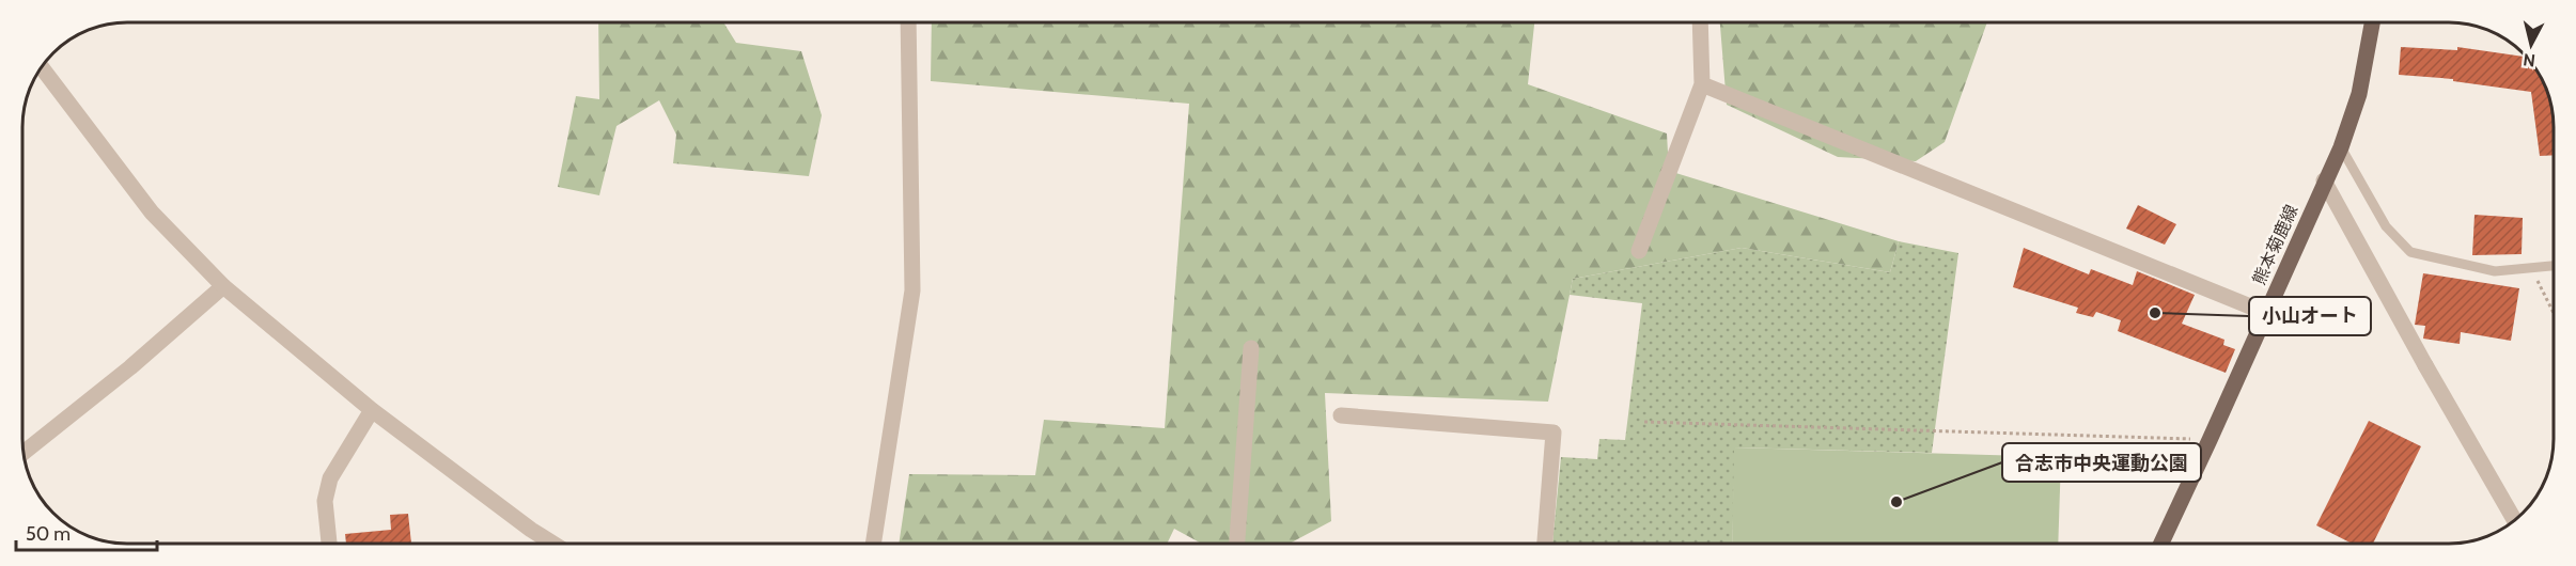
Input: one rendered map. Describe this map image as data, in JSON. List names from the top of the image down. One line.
{"streets":{"main road":["熊本菊鹿線"]},"places":["小山オート","合志市中央運動公園"],"scale_bar":"50 m","north":"bottom"}
